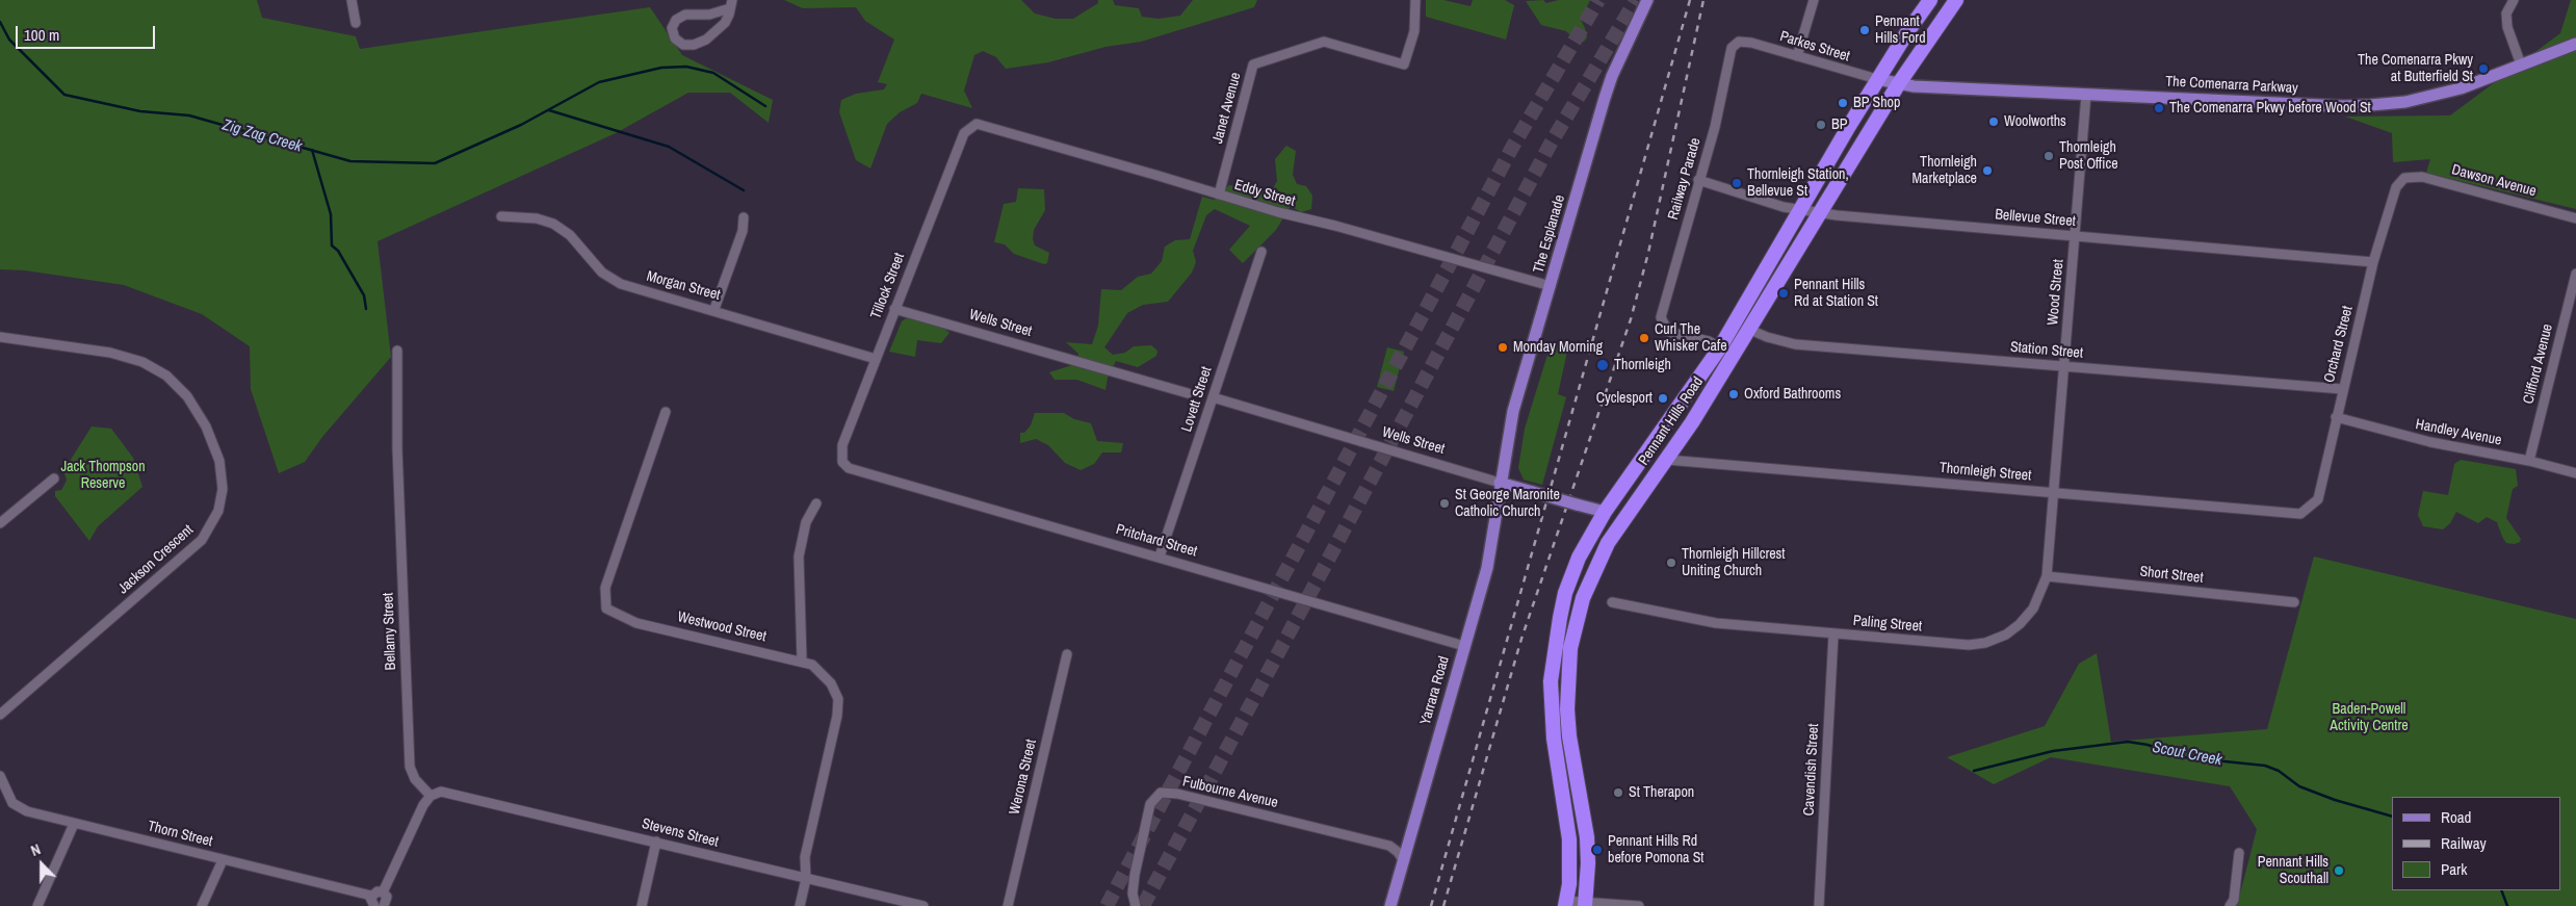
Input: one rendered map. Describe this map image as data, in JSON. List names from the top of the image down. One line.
{"streets":{"highway":["Pennant Hills Road"],"main road":["The Comenarra Parkway","The Esplanade","Wells Street","Yarrara Road"],"street":["Parkes Street","Janet Avenue","Railway Parade","Dawson Avenue","Eddy Street","Bellevue Street","Morgan Street","Tillock Street","Wood Street","Orchard Street","Station Street","Clifford Avenue","Lovett Street","Handley Avenue","Thornleigh Street","Pritchard Street","Jackson Crescent","Short Street","Paling Street","Westwood Street","Bellamy Street","Cavendish Street","Werona Street","Fulbourne Avenue","Stevens Street","Thorn Street"]},"crossings":[["Parkes Street","The Comenarra Parkway"],["Parkes Street","Railway Parade"],["Parkes Street","Pennant Hills Road"],["The Comenarra Parkway","Wood Street"],["The Comenarra Parkway","Pennant Hills Road"],["Janet Avenue","Eddy Street"],["Railway Parade","Bellevue Street"],["Railway Parade","Pennant Hills Road"],["Dawson Avenue","Orchard Street"],["Eddy Street","The Esplanade"],["Eddy Street","Tillock Street"],["Bellevue Street","Wood Street"],["Bellevue Street","Orchard Street"],["Bellevue Street","Pennant Hills Road"],["The Esplanade","Wells Street"],["The Esplanade","Yarrara Road"],["Morgan Street","Tillock Street"],["Tillock Street","Wells Street"],["Tillock Street","Pritchard Street"],["Wood Street","Station Street"],["Wood Street","Thornleigh Street"],["Wood Street","Paling Street"],["Wells Street","Lovett Street"],["Wells Street","Pennant Hills Road"],["Wells Street","Yarrara Road"],["Orchard Street","Station Street"],["Orchard Street","Handley Avenue"],["Orchard Street","Thornleigh Street"],["Station Street","Pennant Hills Road"],["Clifford Avenue","Handley Avenue"],["Lovett Street","Pritchard Street"],["Pennant Hills Road","Thornleigh Street"],["Thornleigh Street","Paling Street"],["Pritchard Street","Yarrara Road"],["Short Street","Paling Street"],["Paling Street","Cavendish Street"],["Westwood Street","Stevens Street"],["Bellamy Street","Stevens Street"],["Yarrara Road","Fulbourne Avenue"]],"water":["Zig Zag Creek","Scout Creek"],"parks":["Jack Thompson Reserve","Baden-Powell Activity Centre"],"places":["Pennant Hills Ford","The Comenarra Pkwy at Butterfield St","BP Shop","The Comenarra Pkwy before Wood St","Woolworths","BP","Thornleigh Post Office","Thornleigh Marketplace","Thornleigh Station, Bellevue St","Pennant Hills Rd at Station St","Curl The Whisker Cafe","Monday Morning","Thornleigh","Oxford Bathrooms","Cyclesport","St George Maronite Catholic Church","Thornleigh Hillcrest Uniting Church","St Therapon","Pennant Hills Rd before Pomona St","Pennant Hills Scouthall"],"legend":["Road","Railway","Park"],"scale_bar":"100 m","north":"top"}
